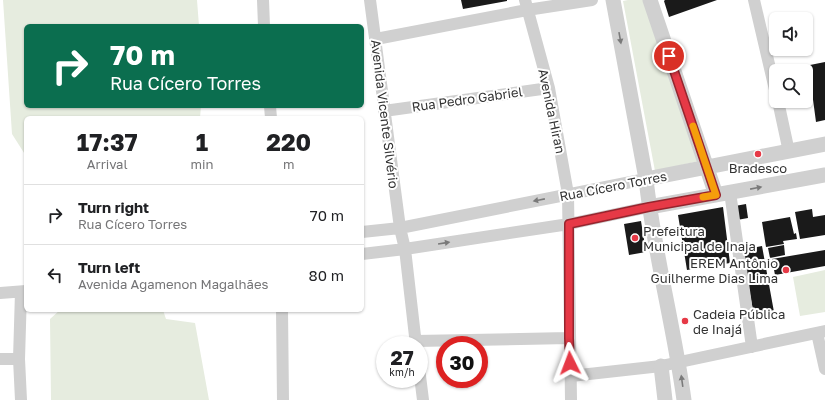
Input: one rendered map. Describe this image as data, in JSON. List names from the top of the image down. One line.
{"streets":{"street":["Rua Pedro Gabriel","Avenida Hiran","Avenida Vicente Silvério","Rua Cícero Torres"]},"crossings":[["Rua Pedro Gabriel","Avenida Hiran"],["Rua Pedro Gabriel","Avenida Vicente Silvério"],["Avenida Hiran","Rua Cícero Torres"],["Avenida Vicente Silvério","Rua Cícero Torres"]],"places":["Bradesco","Prefeitura Municipal de Inaja","EREM Antônio Guilherme Dias Lima","Cadeia Pública de Inajá"],"page":{"turn":["70 m","Rua Cícero Torres"],"eta":["17:37","Arrival","1","min","220","m"],"list":[{"name":"Turn right","note":"Rua Cícero Torres","value":"70 m"},{"name":"Turn left","note":"Avenida Agamenon Magalhães","value":"80 m"}],"speed":"27 km/h","limit":"30"}}
